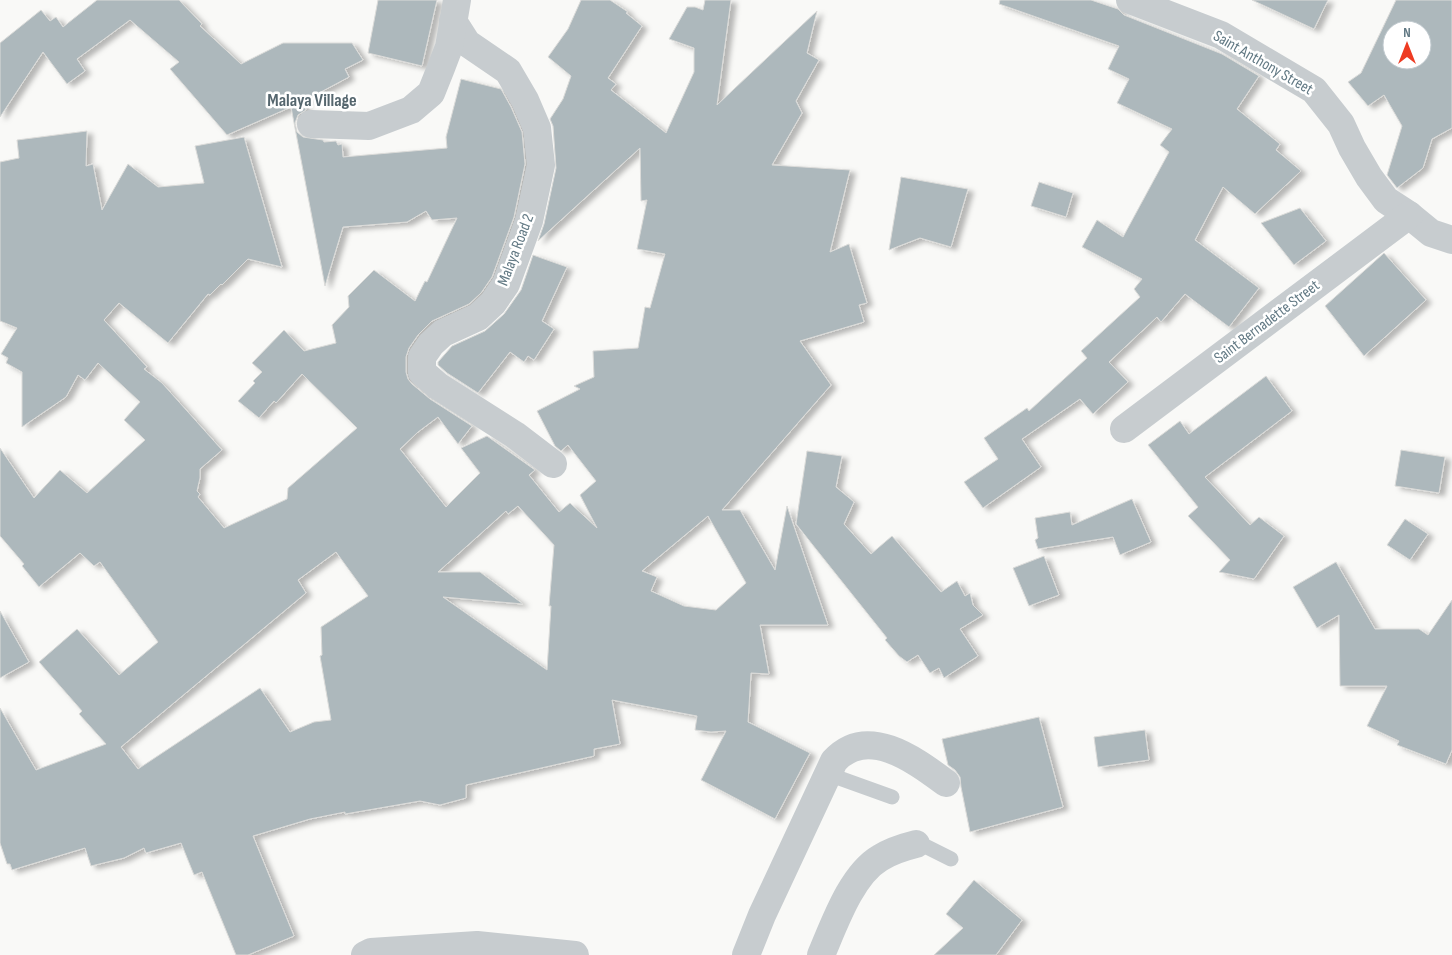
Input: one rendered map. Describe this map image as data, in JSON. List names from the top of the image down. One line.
{"streets":{"street":["Saint Anthony Street","Malaya Road 2","Saint Bernadette Street"]},"crossings":[["Saint Anthony Street","Saint Bernadette Street"]],"districts":["Malaya Village"],"north":"top"}
